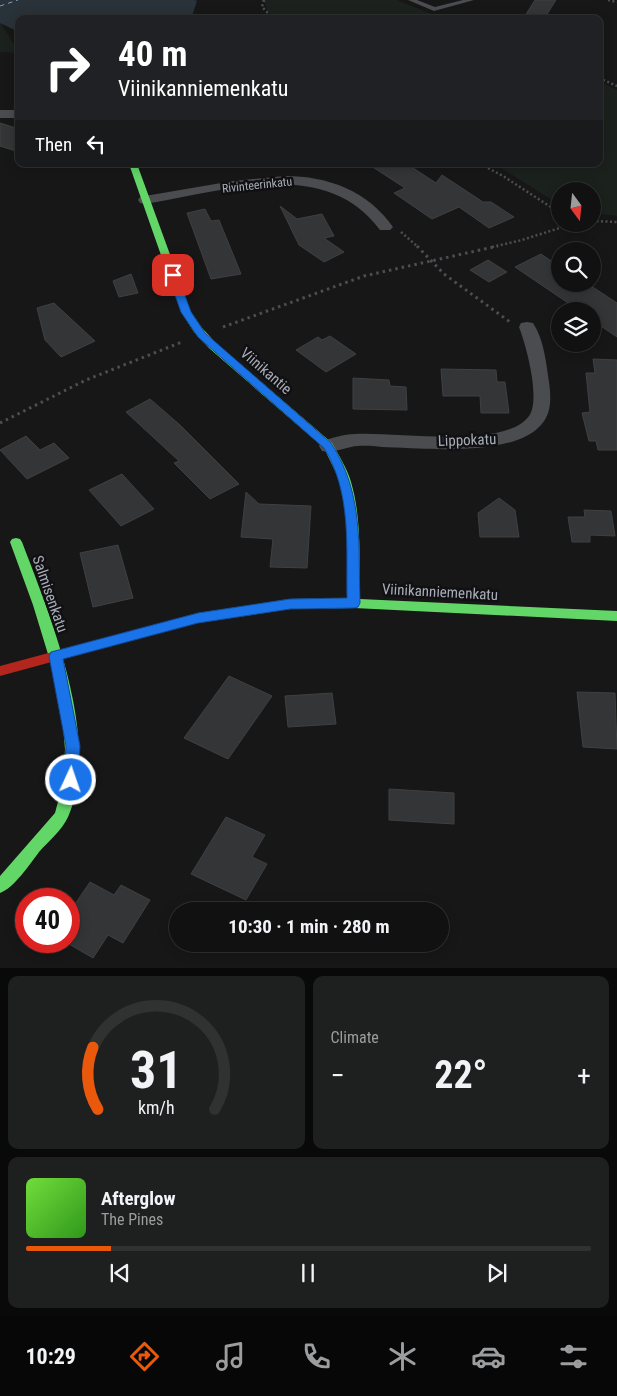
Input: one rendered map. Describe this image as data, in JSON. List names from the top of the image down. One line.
{"streets":{"street":["Rivinteerinkatu","Viinikantie","Lippokatu","Viinikanniemenkatu","Salmisenkatu"]},"crossings":[["Rivinteerinkatu","Viinikantie"],["Viinikantie","Lippokatu"],["Viinikantie","Viinikanniemenkatu"],["Viinikanniemenkatu","Salmisenkatu"]],"north":"bottom","page":{"turn":["40 m","Viinikanniemenkatu"],"then":"Then","limit":"40","trip":"10:30 · 1 min · 280 m","tile":"Climate","heat":["−","22°","+"],"song":["Afterglow","The Pines"],"tabs":"10:29","gauge":["31","km/h"]}}
